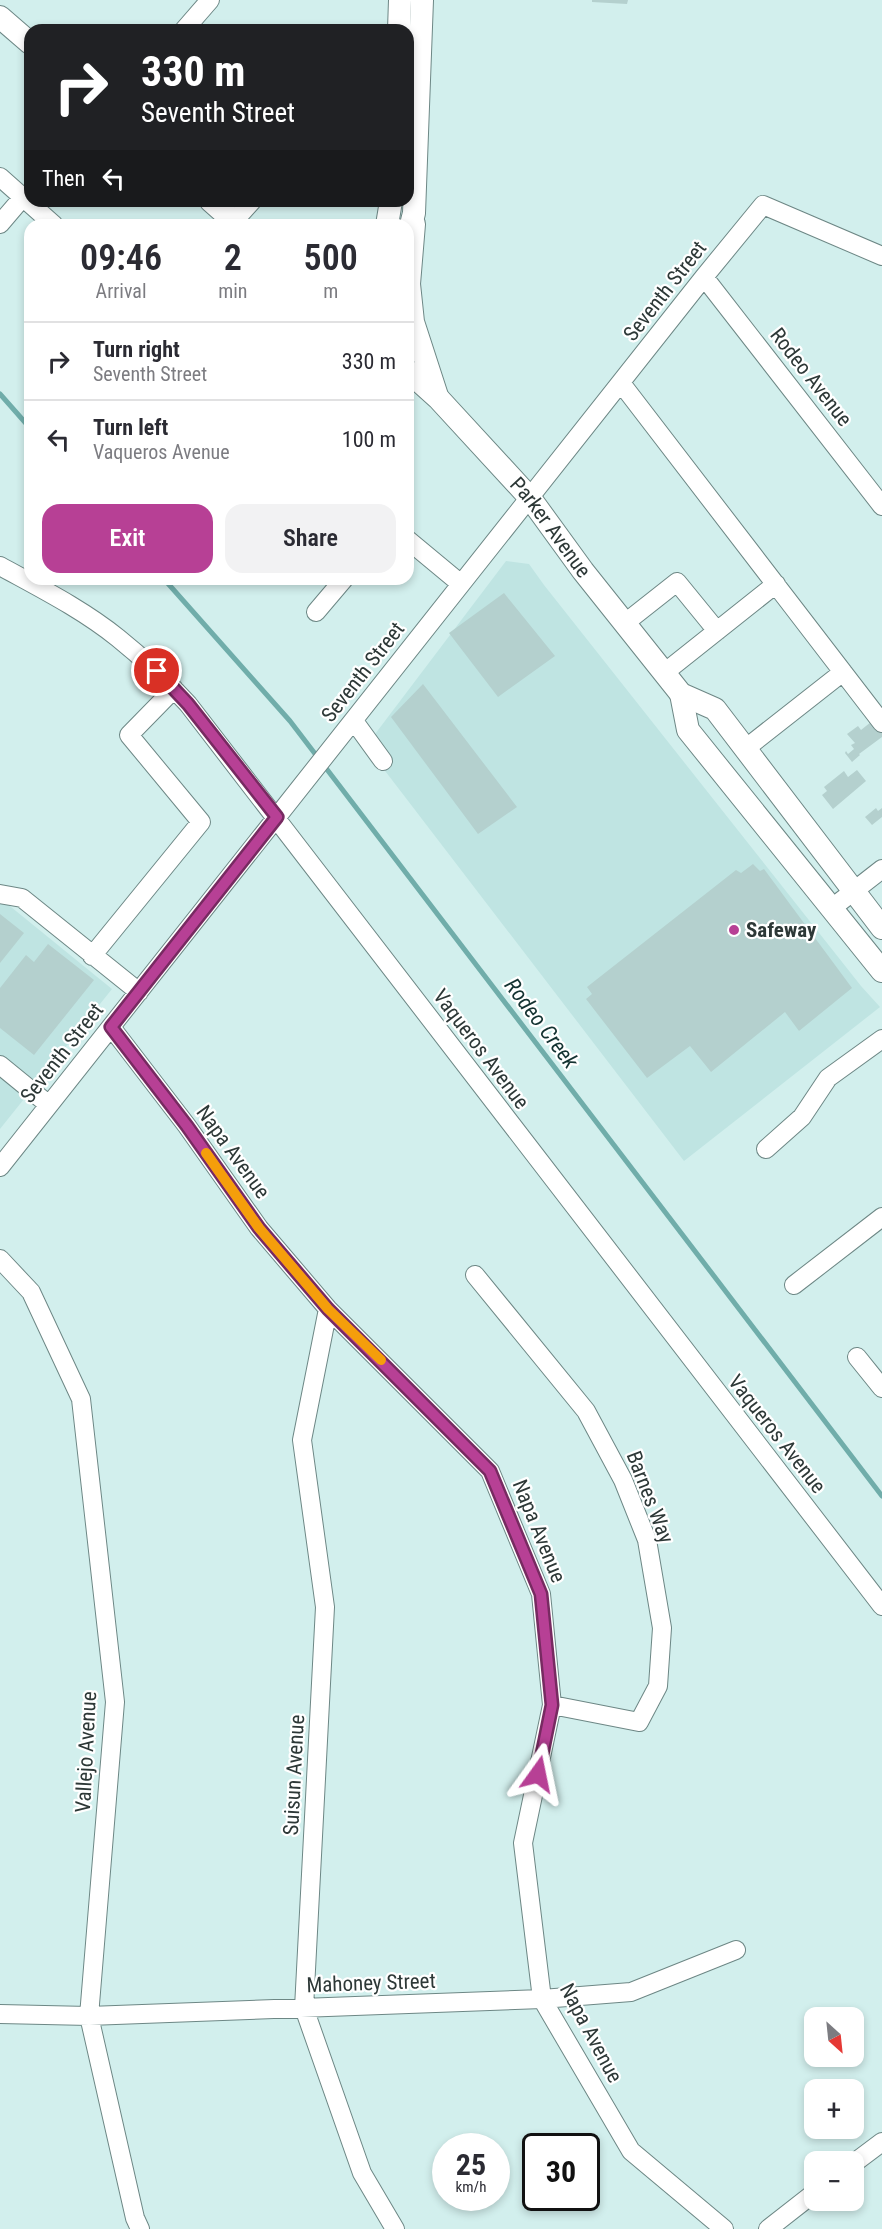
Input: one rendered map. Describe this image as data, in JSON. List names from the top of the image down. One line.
{"streets":{"main road":["Parker Avenue"],"street":["Seventh Street","Rodeo Avenue","Vaqueros Avenue","Napa Avenue","Barnes Way","Vallejo Avenue","Suisun Avenue","Mahoney Street"]},"crossings":[["Seventh Street","Rodeo Avenue"],["Seventh Street","Parker Avenue"],["Seventh Street","Vaqueros Avenue"],["Seventh Street","Napa Avenue"],["Napa Avenue","Barnes Way"],["Napa Avenue","Suisun Avenue"],["Napa Avenue","Mahoney Street"],["Vallejo Avenue","Mahoney Street"],["Suisun Avenue","Mahoney Street"]],"water":["Rodeo Creek"],"places":["Safeway"],"north":"bottom right","page":{"turn":["330 m","Seventh Street"],"then":"Then","eta":["09:46","Arrival","2","min","500","m"],"list":[{"name":"Turn right","note":"Seventh Street","value":"330 m"},{"name":"Turn left","note":"Vaqueros Avenue","value":"100 m"}],"buttons":["Exit","Share"],"map_buttons":["+","−"],"speed":"25 km/h","limit":"30"}}
